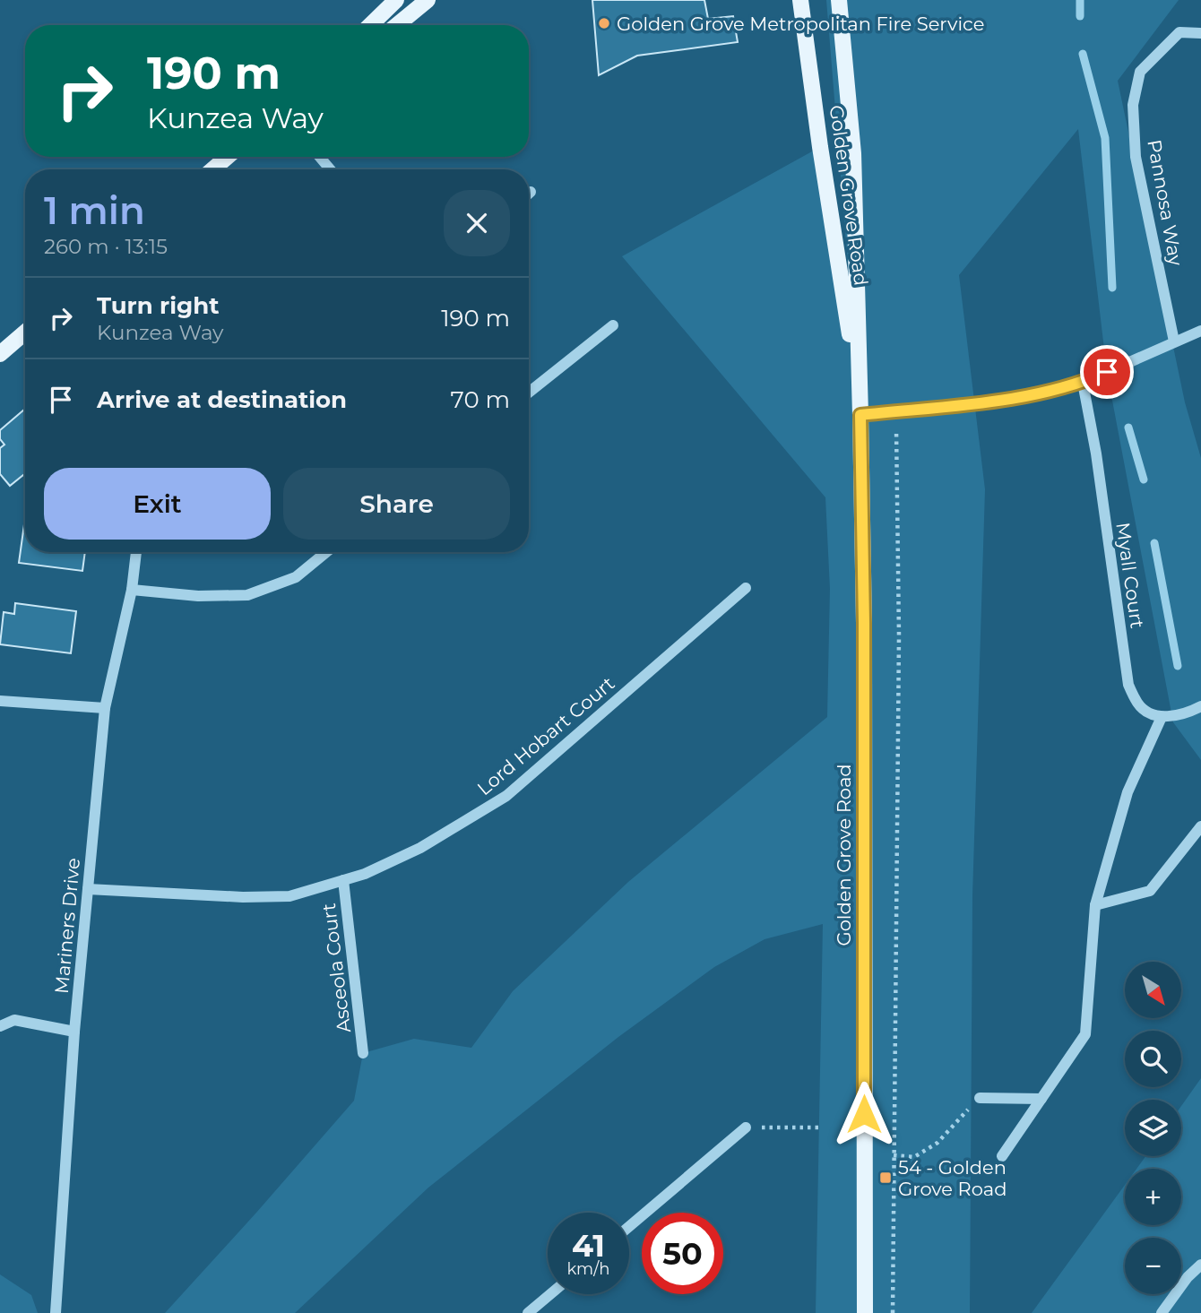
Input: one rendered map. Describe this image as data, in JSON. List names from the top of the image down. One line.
{"streets":{"main road":["Golden Grove Road"],"street":["Pannosa Way","Myall Court","Lord Hobart Court","Mariners Drive","Asceola Court"]},"crossings":[["Lord Hobart Court","Mariners Drive"],["Lord Hobart Court","Asceola Court"]],"places":{"other":["Golden Grove Metropolitan Fire Service"],"transit":["54 - Golden Grove Road"]},"north":"bottom right","page":{"turn":["190 m","Kunzea Way"],"heading":["1 min","260 m · 13:15"],"list":[{"name":"Turn right","note":"Kunzea Way","value":"190 m"},{"name":"Arrive at destination","value":"70 m"}],"buttons":["Exit","Share"],"map_buttons":["+","−"],"speed":"41 km/h","limit":"50"}}
